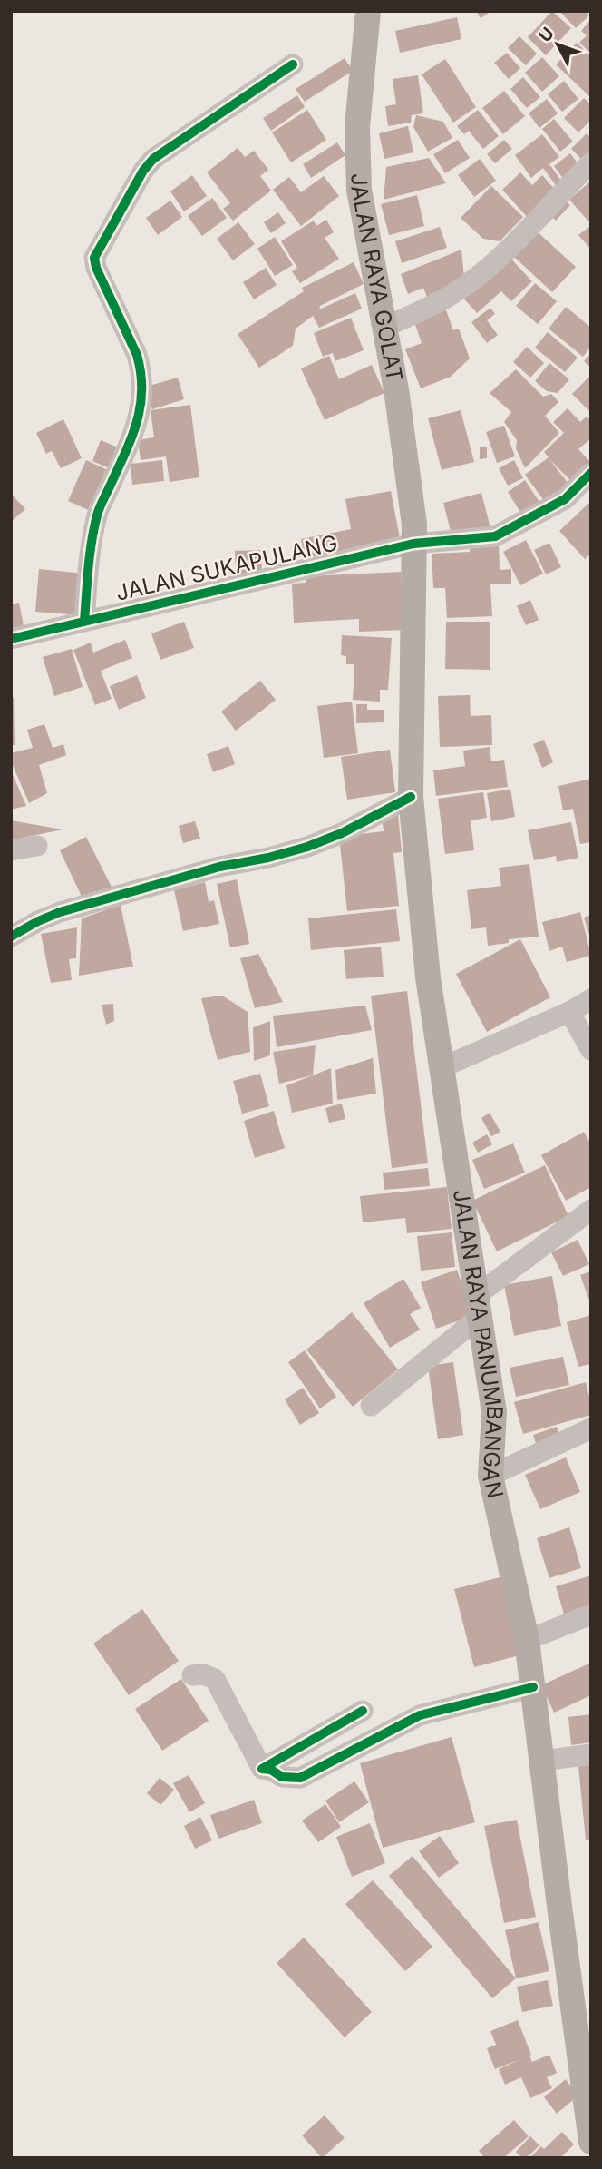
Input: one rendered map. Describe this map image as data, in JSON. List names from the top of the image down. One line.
{"streets":{"main road":["JALAN RAYA GOLAT","JALAN RAYA PANUMBANGAN"],"street":["JALAN SUKAPULANG"]},"crossings":[["JALAN RAYA GOLAT","JALAN SUKAPULANG"],["JALAN RAYA GOLAT","JALAN RAYA PANUMBANGAN"],["JALAN SUKAPULANG","JALAN RAYA PANUMBANGAN"]],"north":"top left"}
